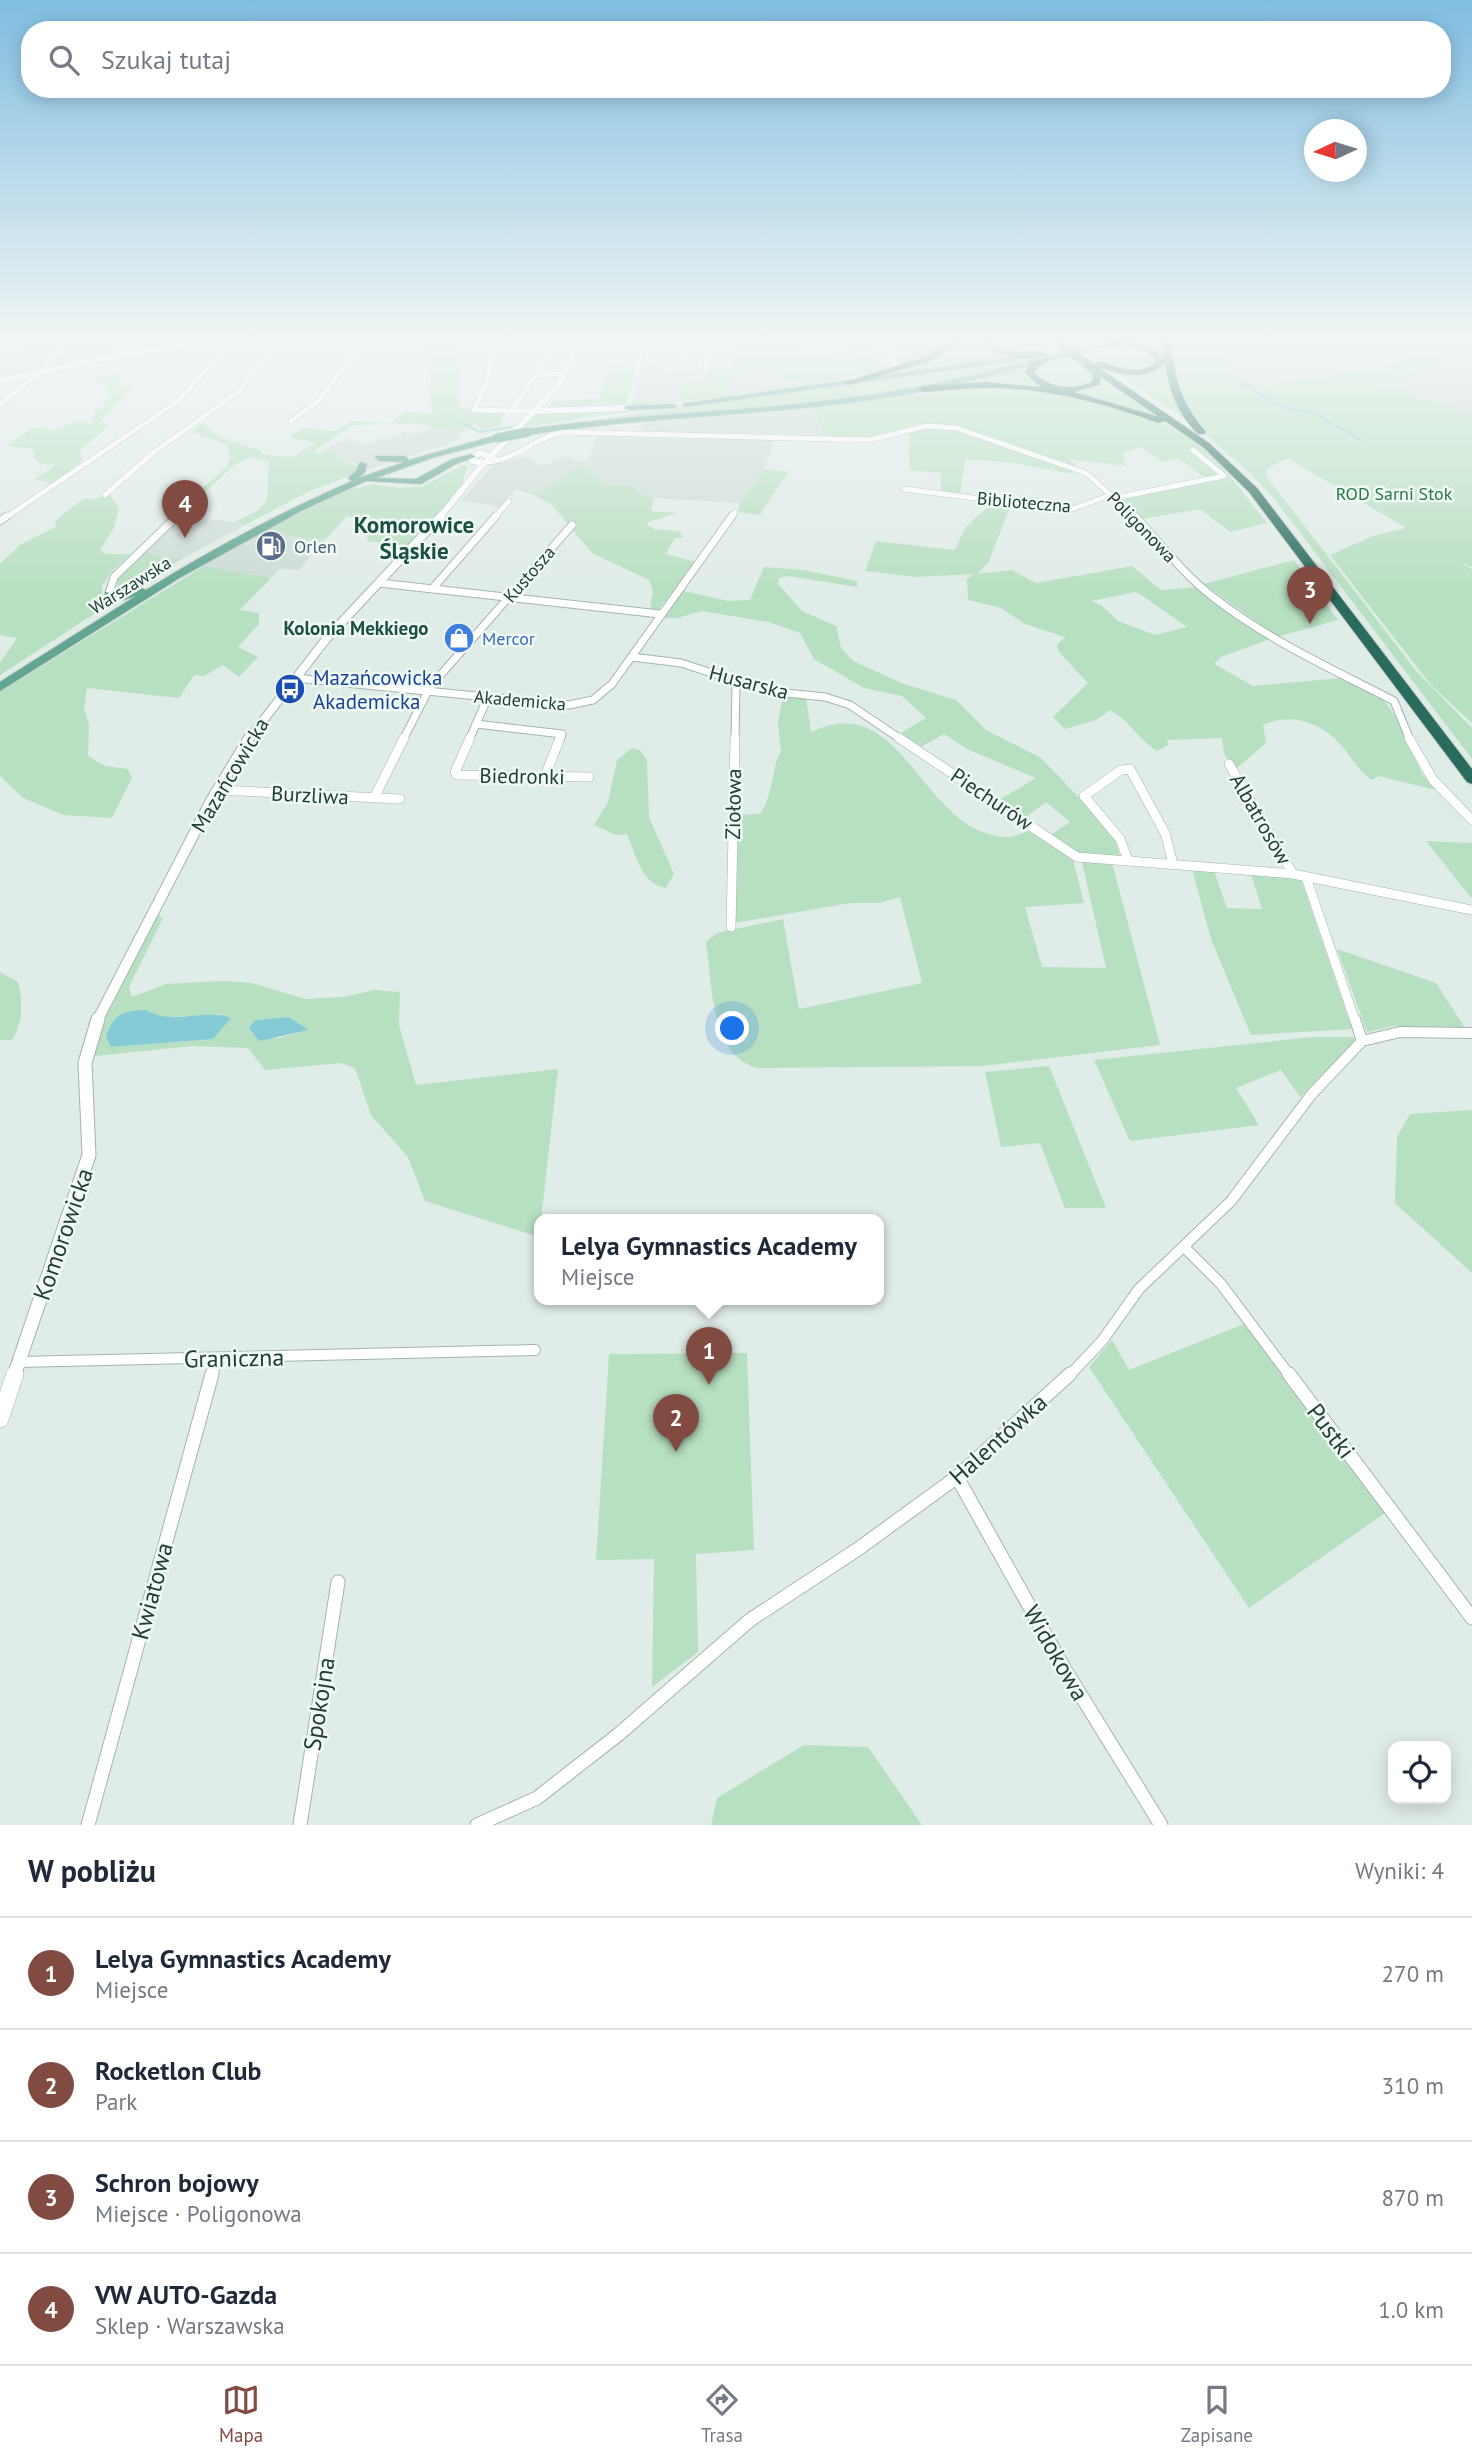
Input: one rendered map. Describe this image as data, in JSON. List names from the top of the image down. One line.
{"streets":{"main road":["Warszawska"],"street":["Biblioteczna","Poligonowa","Kustosza","Husarska","Akademicka","Mazańcowicka","Biedronki","Burzliwa","Piechurów","Ziołowa","Albatrosów","Komorowicka","Graniczna","Pustki","Halentówka","Kwiatowa","Widokowa","Spokojna"]},"crossings":[["Biblioteczna","Poligonowa"],["Poligonowa","Mazańcowicka"],["Kustosza","Akademicka"],["Kustosza","Burzliwa"],["Warszawska","Mazańcowicka"],["Husarska","Akademicka"],["Husarska","Piechurów"],["Husarska","Ziołowa"],["Akademicka","Mazańcowicka"],["Akademicka","Biedronki"],["Mazańcowicka","Burzliwa"],["Mazańcowicka","Komorowicka"],["Piechurów","Albatrosów"],["Komorowicka","Graniczna"],["Graniczna","Kwiatowa"],["Pustki","Halentówka"],["Halentówka","Widokowa"]],"districts":["Komorowice Śląskie","Kolonia Mekkiego"],"parks":["ROD Sarni Stok"],"places":{"fuel station":["Orlen"],"shop":["Mercor"],"bus stop":["Mazańcowicka Akademicka"]},"north":"left","page":{"search":"Szukaj tutaj","pins":["4","3","1","2"],"popup":["Lelya Gymnastics Academy","Miejsce"],"heading":["W pobliżu","Wyniki: 4"],"list":[{"mark":"1","name":"Lelya Gymnastics Academy","note":"Miejsce","value":"270 m"},{"mark":"2","name":"Rocketlon Club","note":"Park","value":"310 m"},{"mark":"3","name":"Schron bojowy","note":"Miejsce · Poligonowa","value":"870 m"},{"mark":"4","name":"VW AUTO-Gazda","note":"Sklep · Warszawska","value":"1.0 km"}],"nav":["Mapa","Trasa","Zapisane"]}}
